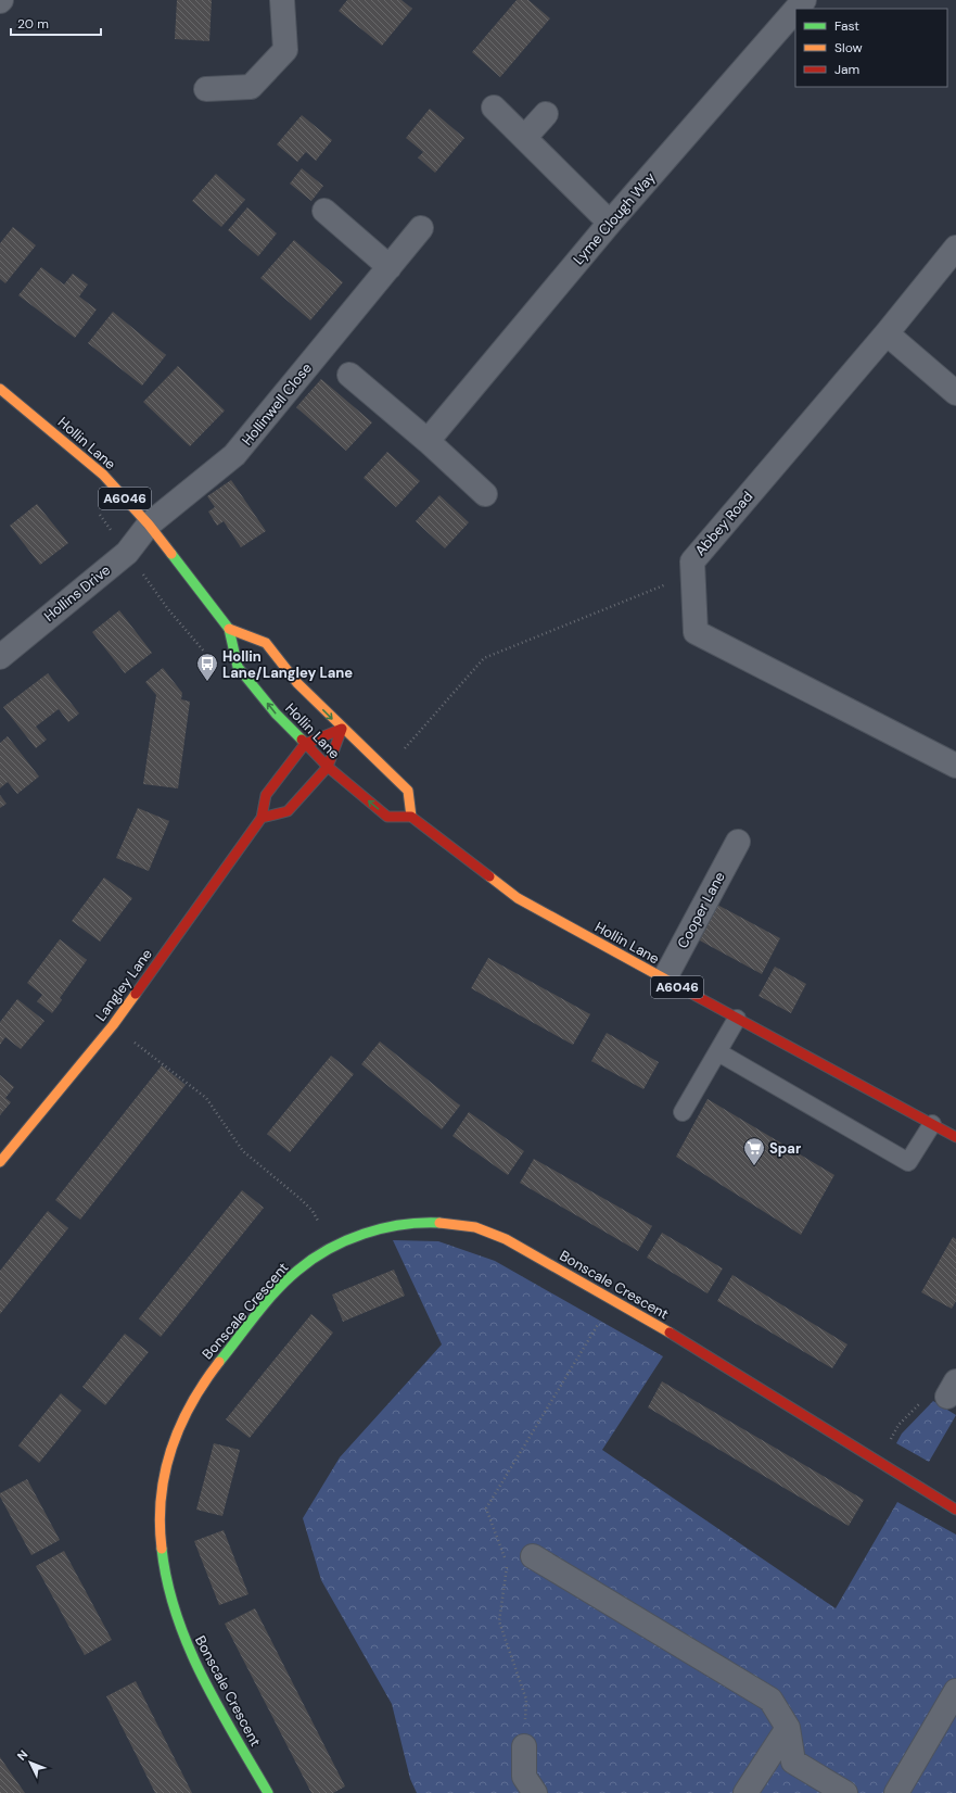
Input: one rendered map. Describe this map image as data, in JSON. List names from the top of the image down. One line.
{"streets":{"street":["Lyme Clough Way","Hollinwell Close","Hollin Lane","A6046","Abbey Road","Hollins Drive","Cooper Lane","Langley Lane","Bonscale Crescent"]},"crossings":[["Hollinwell Close","Hollin Lane"],["Hollinwell Close","Hollins Drive"],["Hollin Lane","Hollins Drive"],["Hollin Lane","Cooper Lane"],["Hollin Lane","Langley Lane"]],"places":{"bus stop":["Hollin Lane/Langley Lane"],"supermarket":["Spar"]},"legend":["Fast","Slow","Jam"],"scale_bar":"20 m","north":"top left"}
